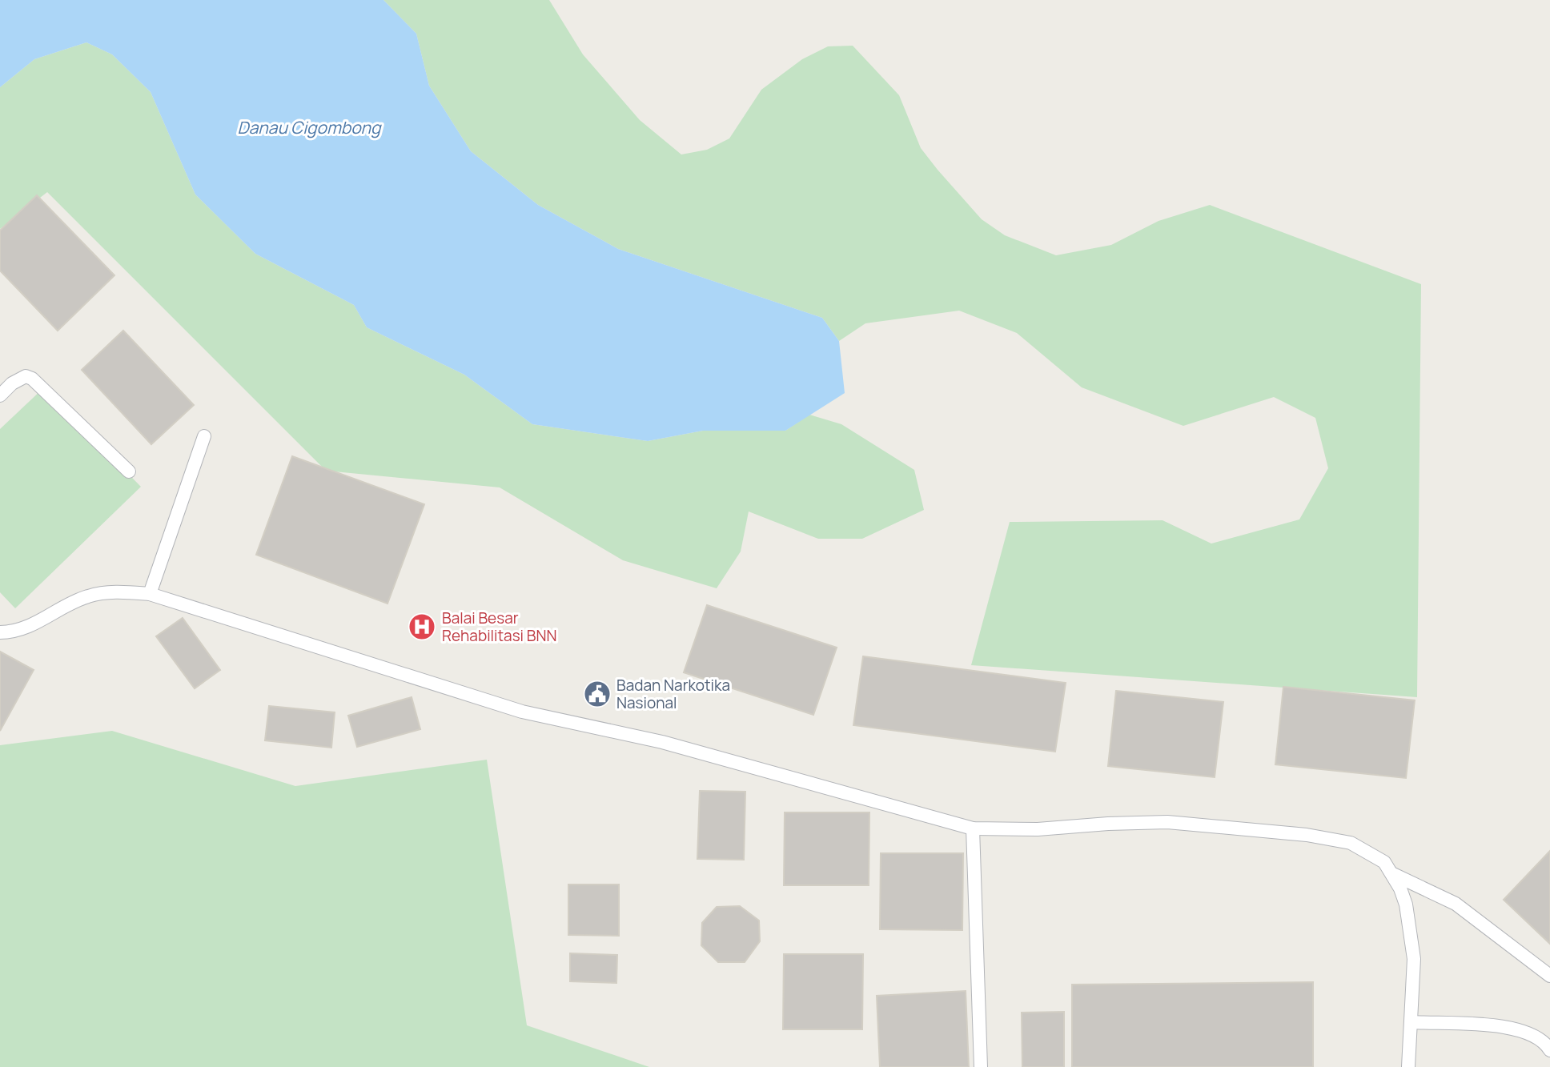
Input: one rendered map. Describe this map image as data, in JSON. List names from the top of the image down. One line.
{"water":["Danau Cigombong"],"places":{"hospital":["Balai Besar Rehabilitasi BNN"],"public building":["Badan Narkotika Nasional"]}}
